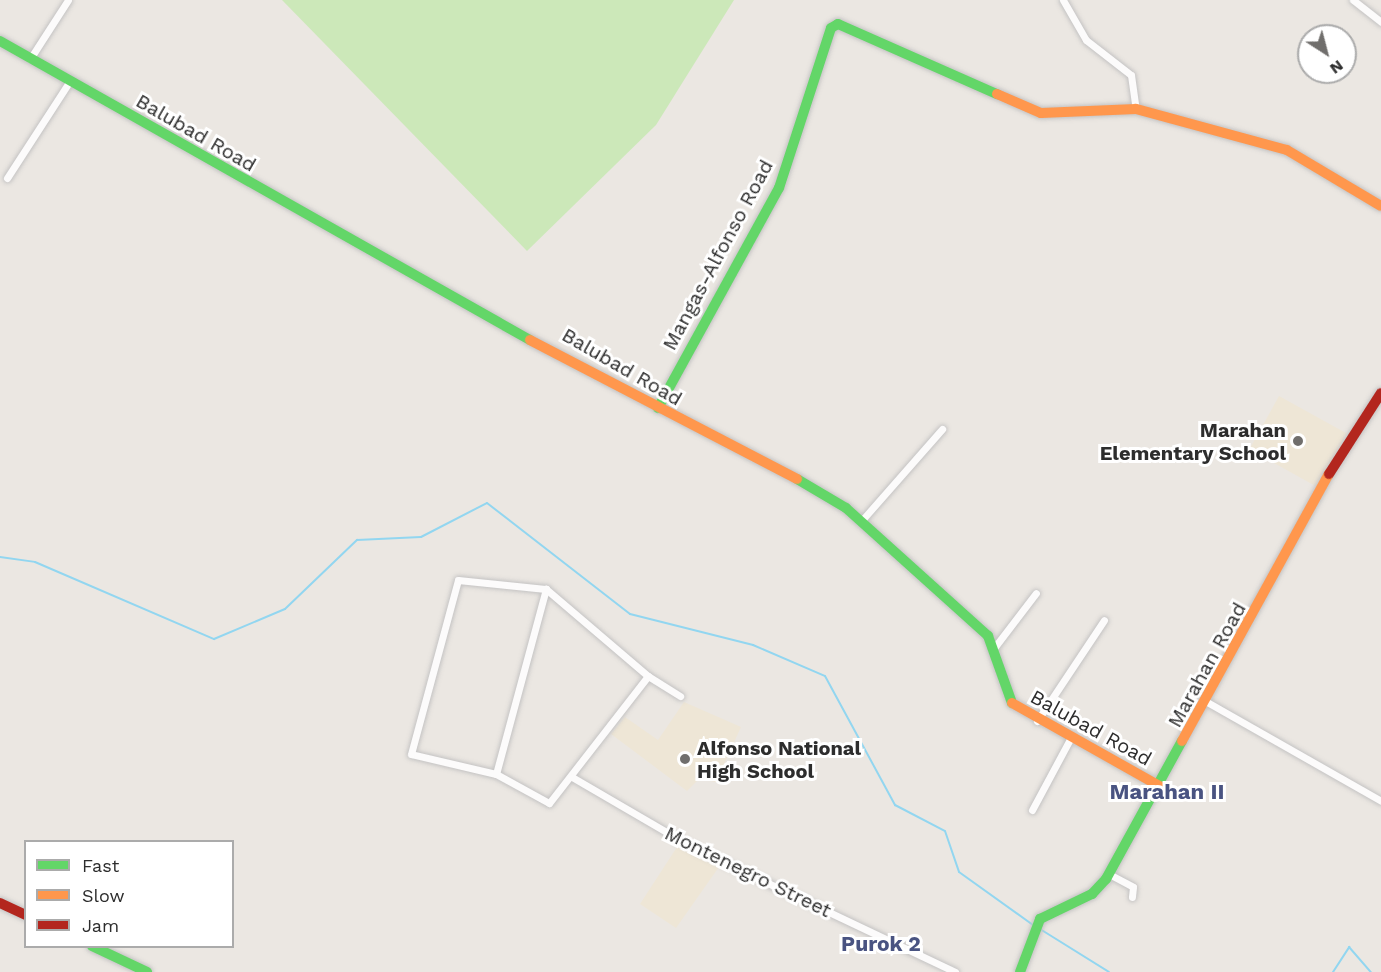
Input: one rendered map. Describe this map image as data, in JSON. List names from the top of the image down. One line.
{"streets":{"street":["Balubad Road","Mangas-Alfonso Road","Marahan Road","Montenegro Street"]},"crossings":[["Balubad Road","Mangas-Alfonso Road"],["Balubad Road","Marahan Road"]],"districts":["Marahan II","Purok 2"],"places":["Marahan Elementary School","Alfonso National High School"],"legend":["Fast","Slow","Jam"],"north":"bottom right"}
